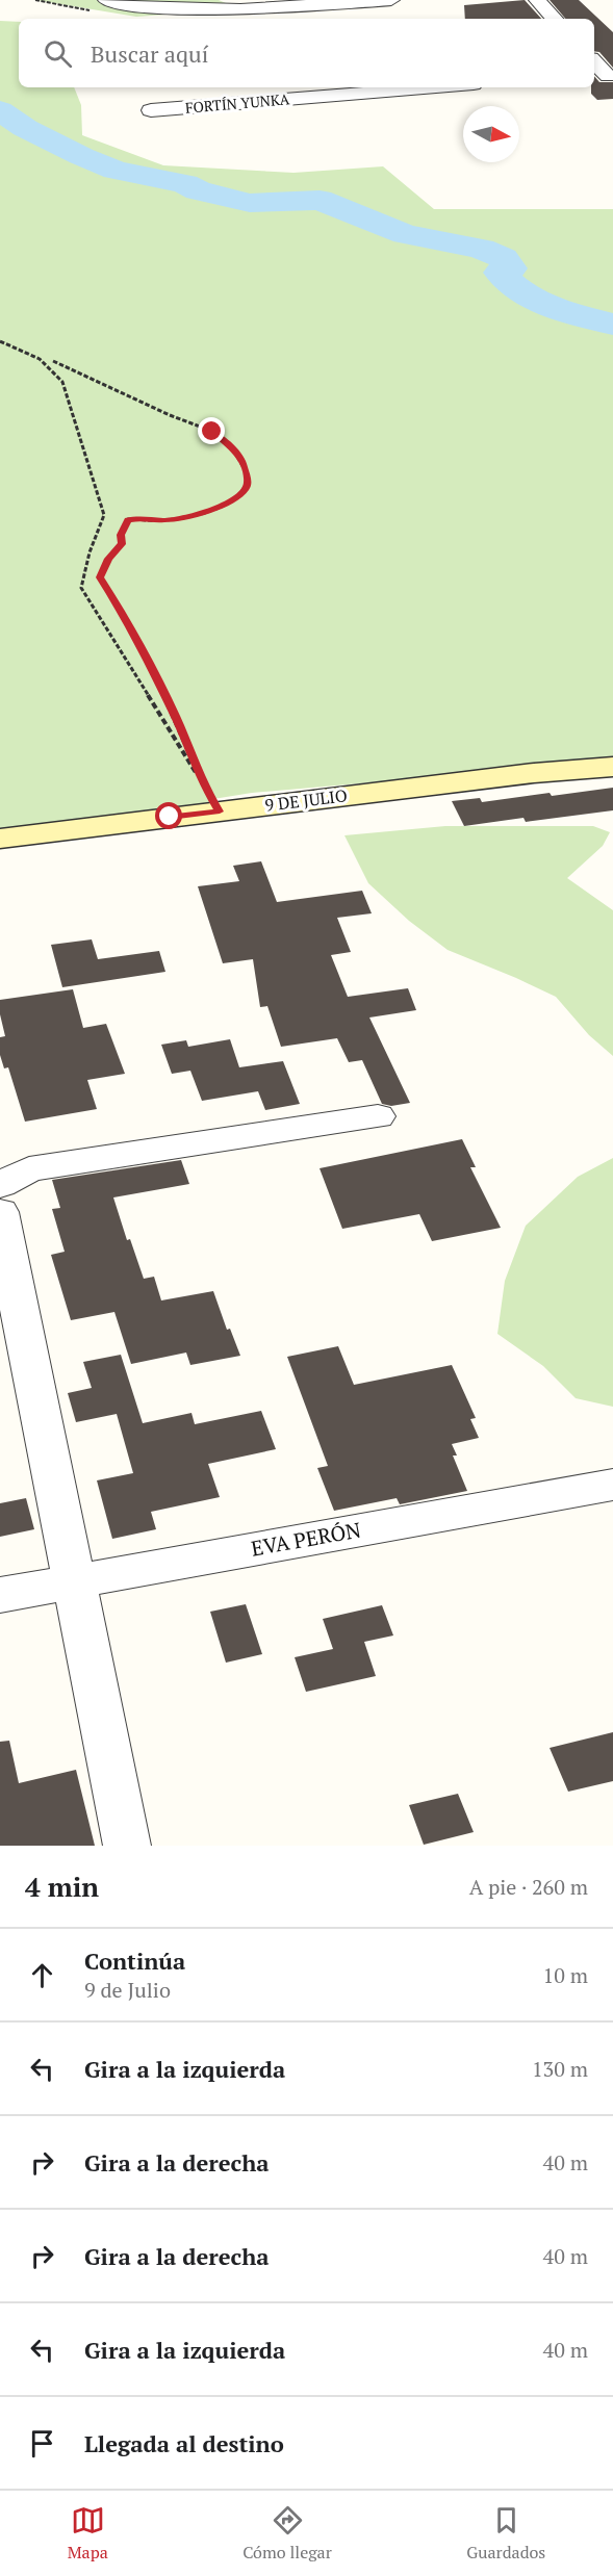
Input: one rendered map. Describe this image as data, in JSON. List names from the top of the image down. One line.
{"streets":{"main road":["9 DE JULIO"],"street":["FORTÍN YUNKA","EVA PERÓN"]},"north":"right","page":{"search":"Buscar aquí","heading":["4 min","A pie · 260 m"],"list":[["Continúa","9 de Julio","10 m"],["Gira a la izquierda","130 m"],["Gira a la derecha","40 m"],["Gira a la derecha","40 m"],["Gira a la izquierda","40 m"],"Llegada al destino"],"nav":["Mapa","Cómo llegar","Guardados"]}}
